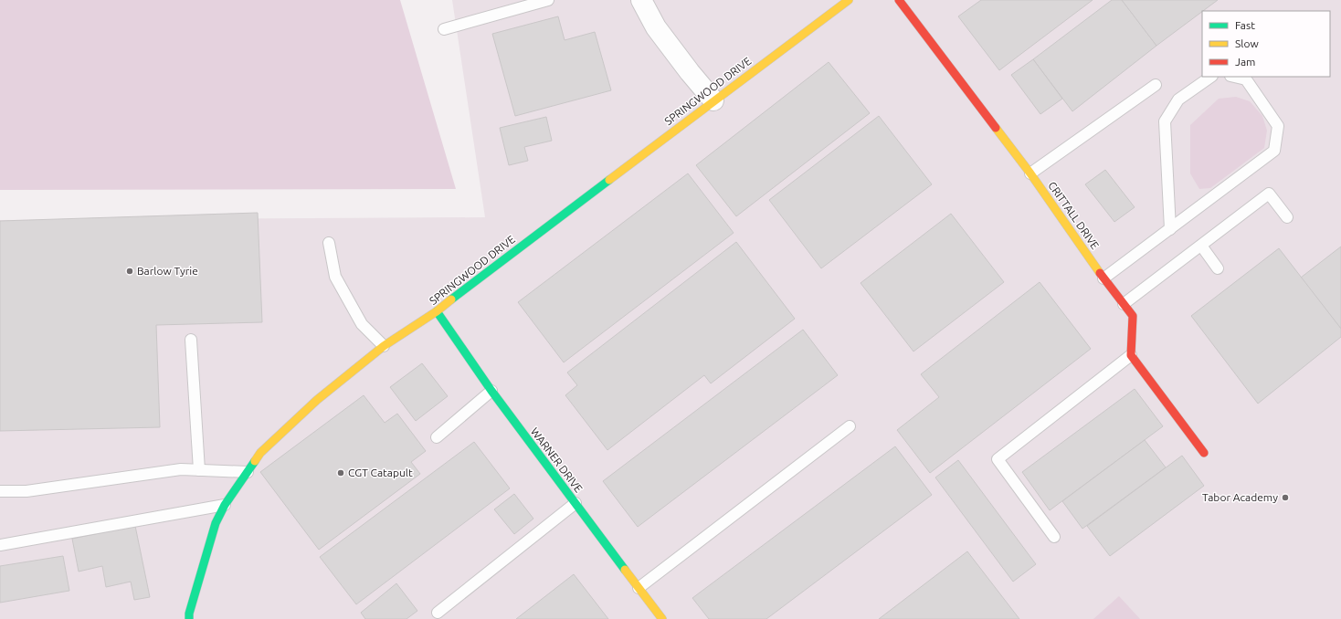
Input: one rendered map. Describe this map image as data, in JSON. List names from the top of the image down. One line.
{"streets":{"street":["SPRINGWOOD DRIVE","CRITTALL DRIVE","WARNER DRIVE"]},"crossings":[["SPRINGWOOD DRIVE","WARNER DRIVE"]],"places":["Barlow Tyrie","CGT Catapult","Tabor Academy"],"legend":["Fast","Slow","Jam"]}
